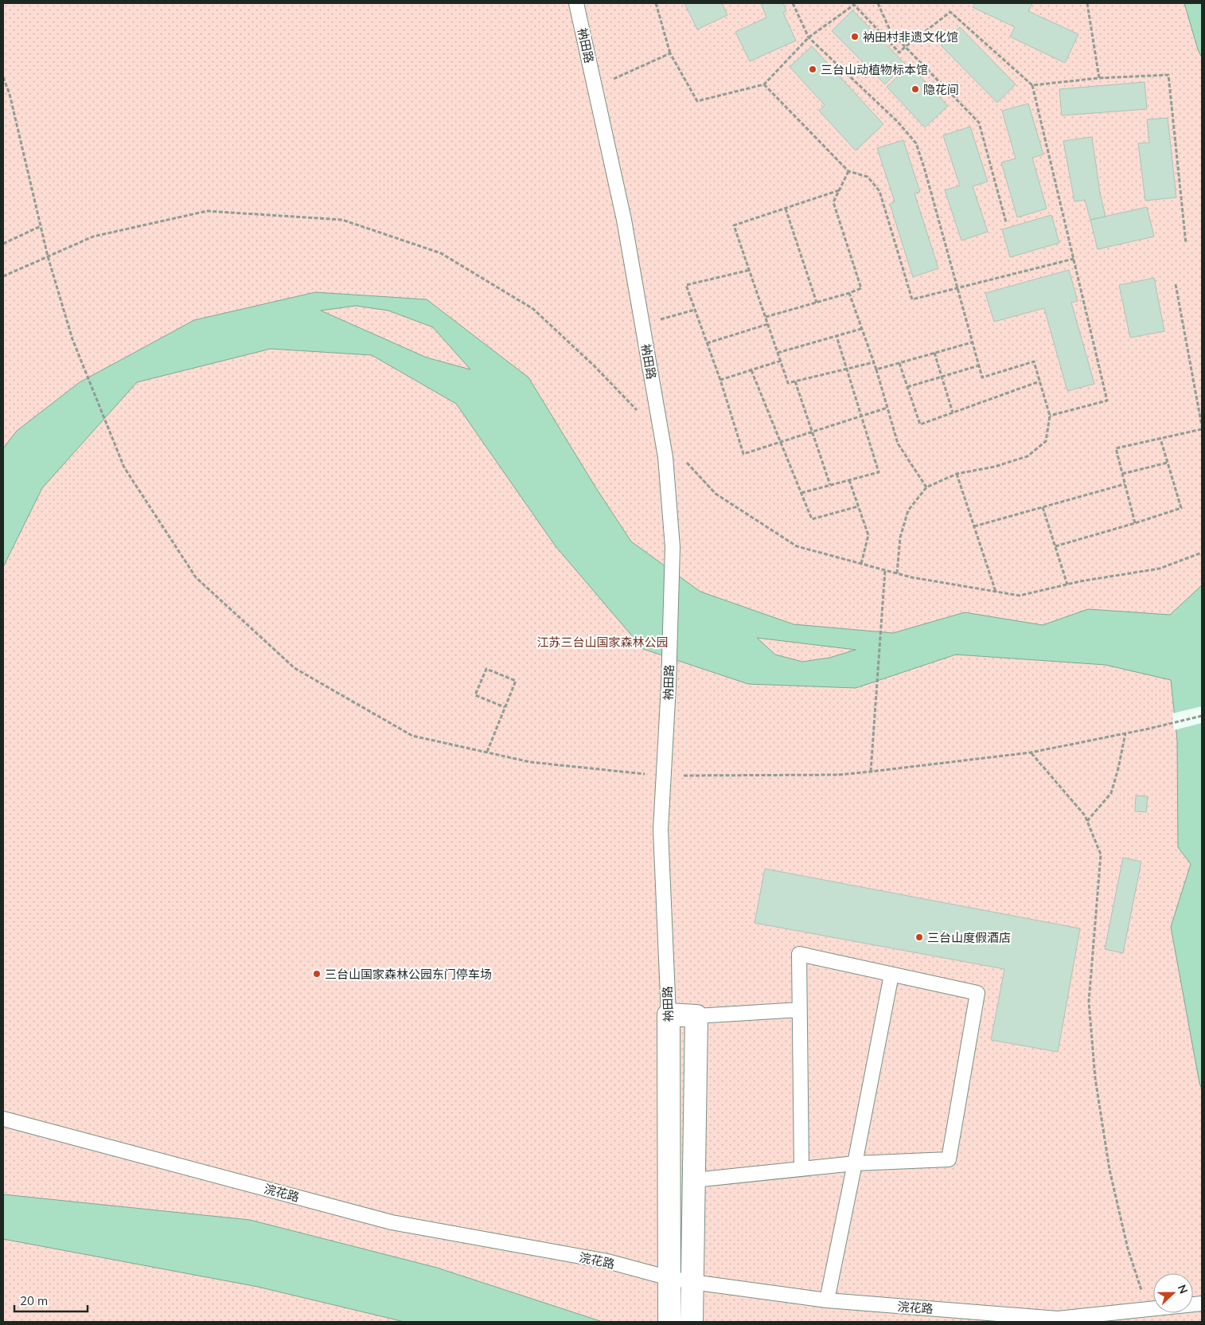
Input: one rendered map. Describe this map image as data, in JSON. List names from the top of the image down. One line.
{"streets":{"street":["衲田路"],"lane":["浣花路"]},"crossings":[["衲田路","浣花路"]],"parks":["江苏三台山国家森林公园"],"places":["衲田村非遗文化馆","三台山动植物标本馆","隐花间","三台山度假酒店","三台山国家森林公园东门停车场"],"scale_bar":"20 m","north":"right"}
